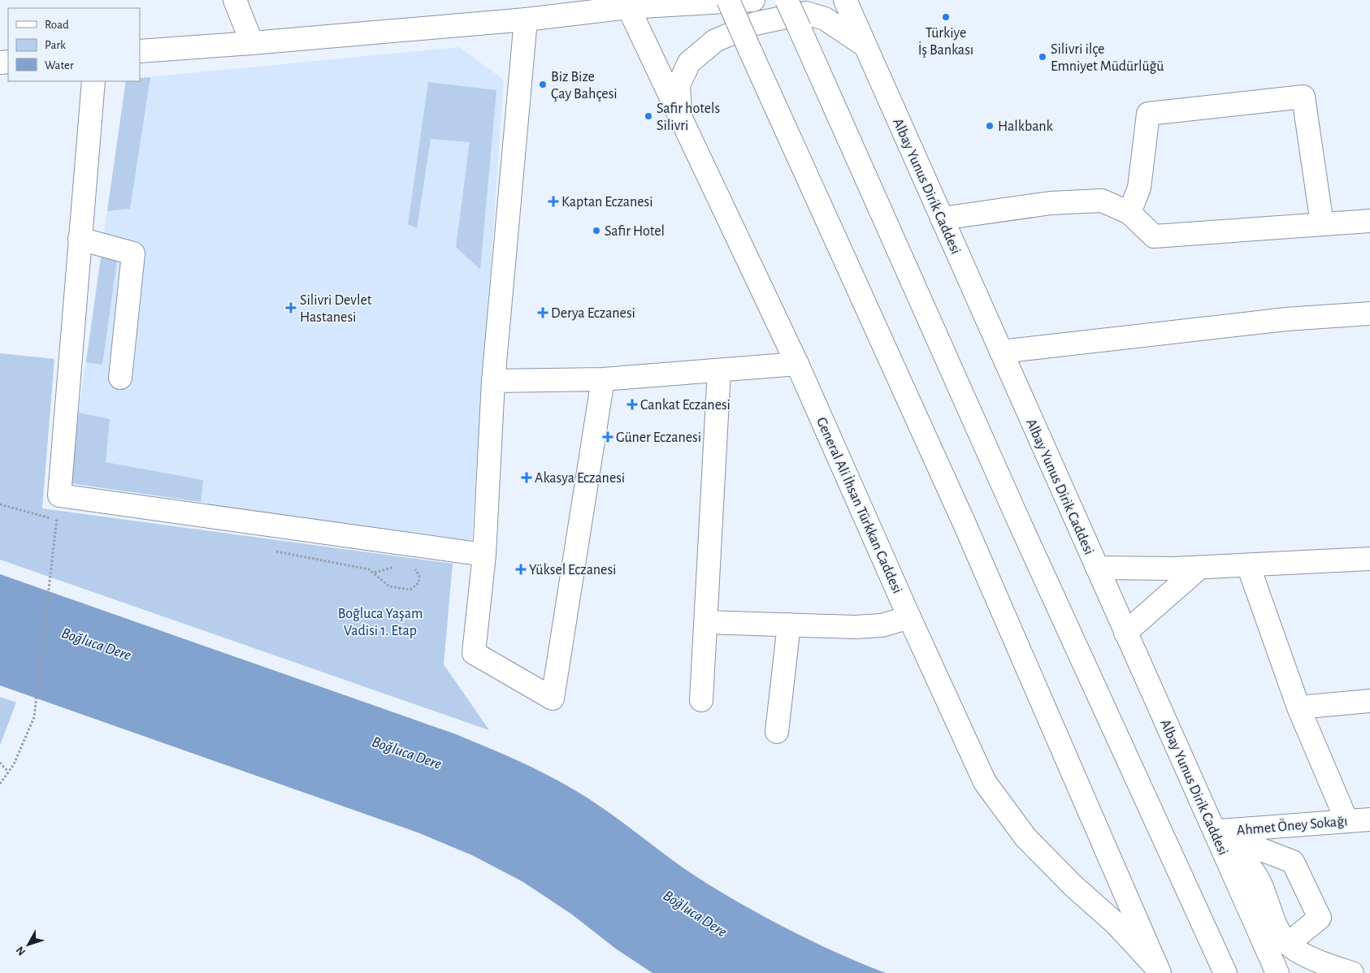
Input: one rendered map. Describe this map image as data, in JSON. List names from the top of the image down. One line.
{"streets":{"main road":["Albay Yunus Dirik Caddesi","General Ali İhsan Türkkan Caddesi","Ahmet Öney Sokağı"]},"crossings":[["Albay Yunus Dirik Caddesi","Ahmet Öney Sokağı"]],"water":["Boğluca Dere"],"parks":["Boğluca Yaşam Vadisi 1. Etap"],"places":{"other":["Türkiye İş Bankası","Silivri ilçe Emniyet Müdürlüğü","Biz Bize Çay Bahçesi","Safir hotels Silivri","Halkbank","Safir Hotel"],"health":["Kaptan Eczanesi","Silivri Devlet Hastanesi","Derya Eczanesi","Cankat Eczanesi","Güner Eczanesi","Akasya Eczanesi","Yüksel Eczanesi"]},"legend":["Road","Park","Water"],"north":"bottom left"}
